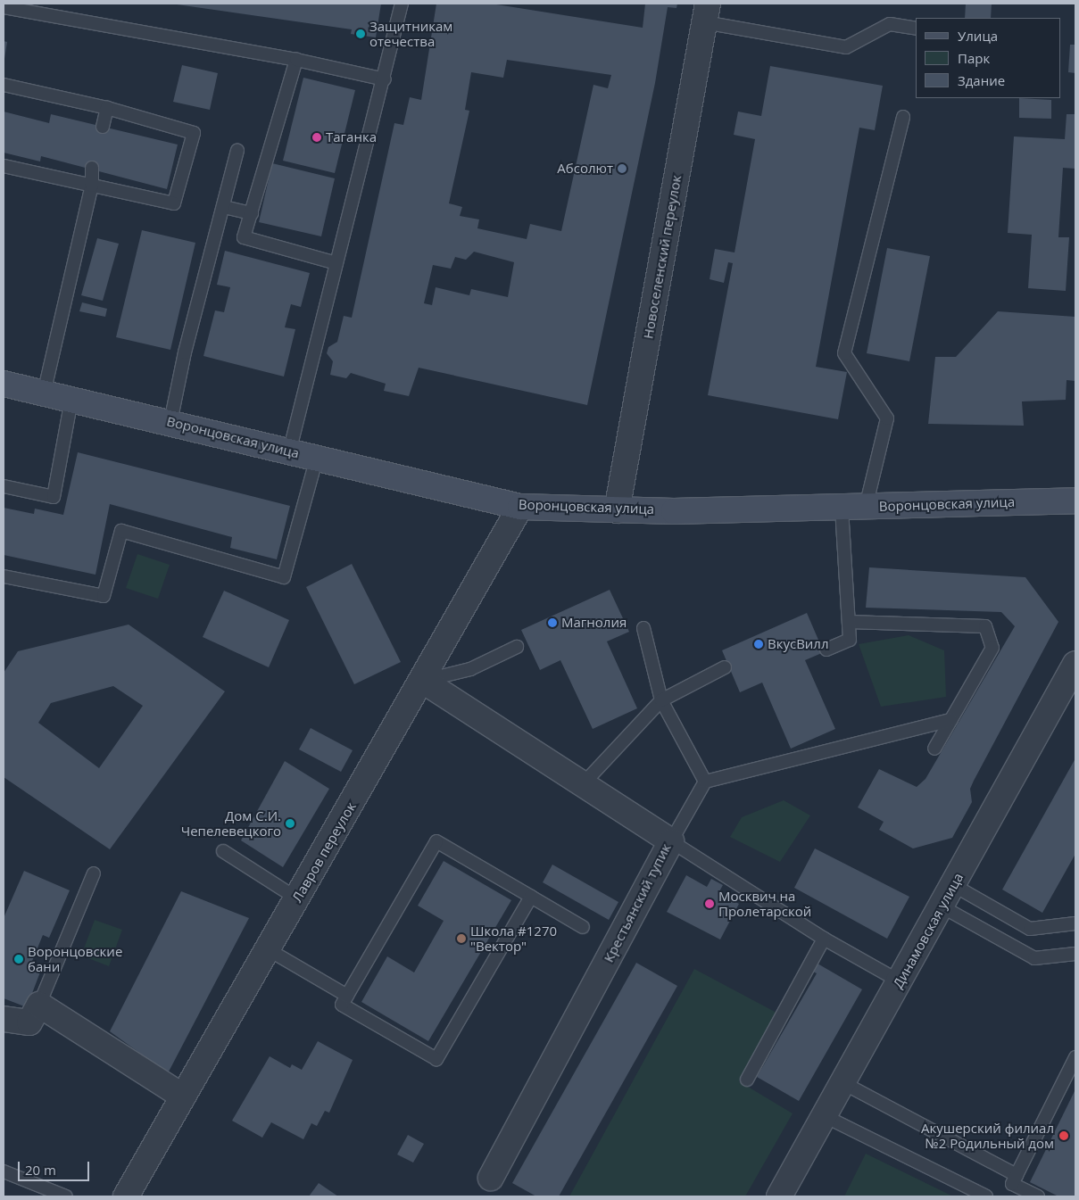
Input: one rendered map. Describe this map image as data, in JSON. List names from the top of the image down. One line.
{"streets":{"main road":["Воронцовская улица"],"street":["Новоселенский переулок","Лавров переулок","Крестьянский тупик","Динамовская улица"]},"crossings":[["Новоселенский переулок","Воронцовская улица"],["Воронцовская улица","Лавров переулок"],["Лавров переулок","Крестьянский тупик"]],"places":["Защитникам отечества","Таганка","Абсолют","Магнолия","ВкусВилл","Дом С.И. Чепелевецкого","Москвич на Пролетарской","Школа #1270 \"Вектор\"","Воронцовские бани","Акушерский филиал №2 Родильный дом"],"legend":["Улица","Парк","Здание"],"scale_bar":"20 m"}
